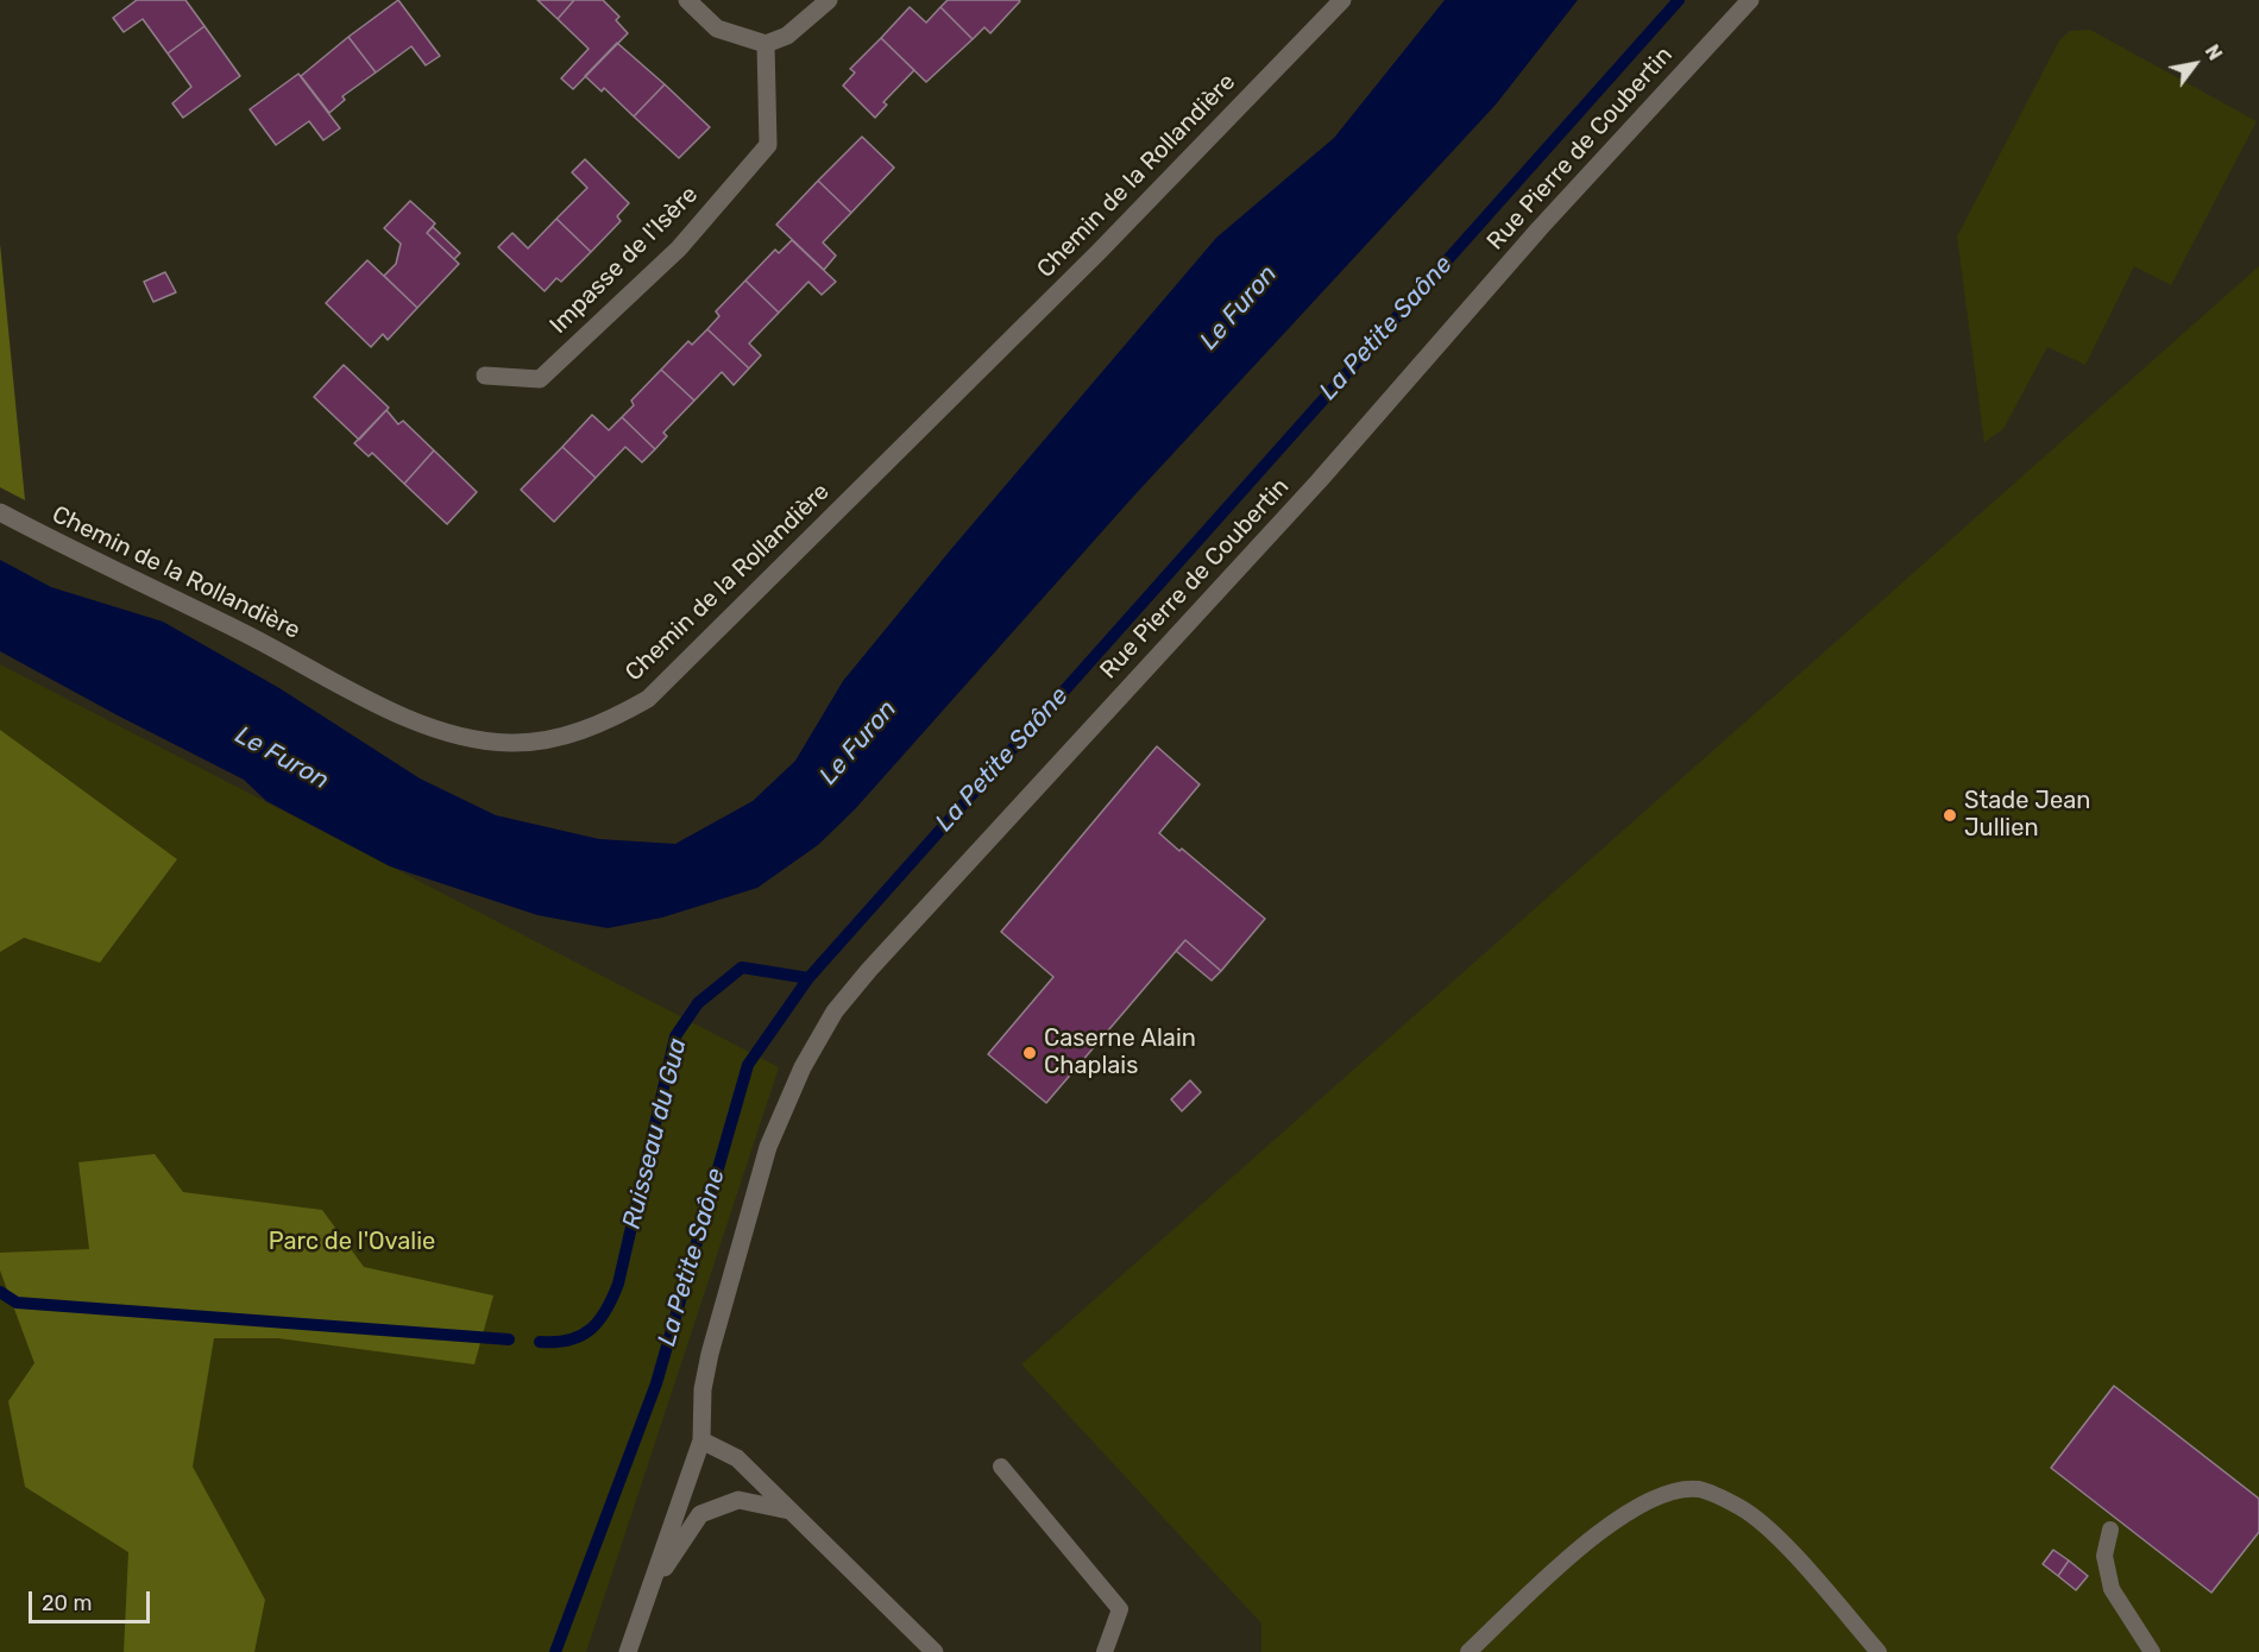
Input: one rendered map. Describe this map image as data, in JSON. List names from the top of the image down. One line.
{"streets":{"street":["Rue Pierre de Coubertin","Chemin de la Rollandière","Impasse de l'Isère"]},"water":["Le Furon","La Petite Saône","Ruisseau du Gua"],"parks":["Parc de l'Ovalie"],"places":["Stade Jean Jullien","Caserne Alain Chaplais"],"scale_bar":"20 m","north":"top right"}
